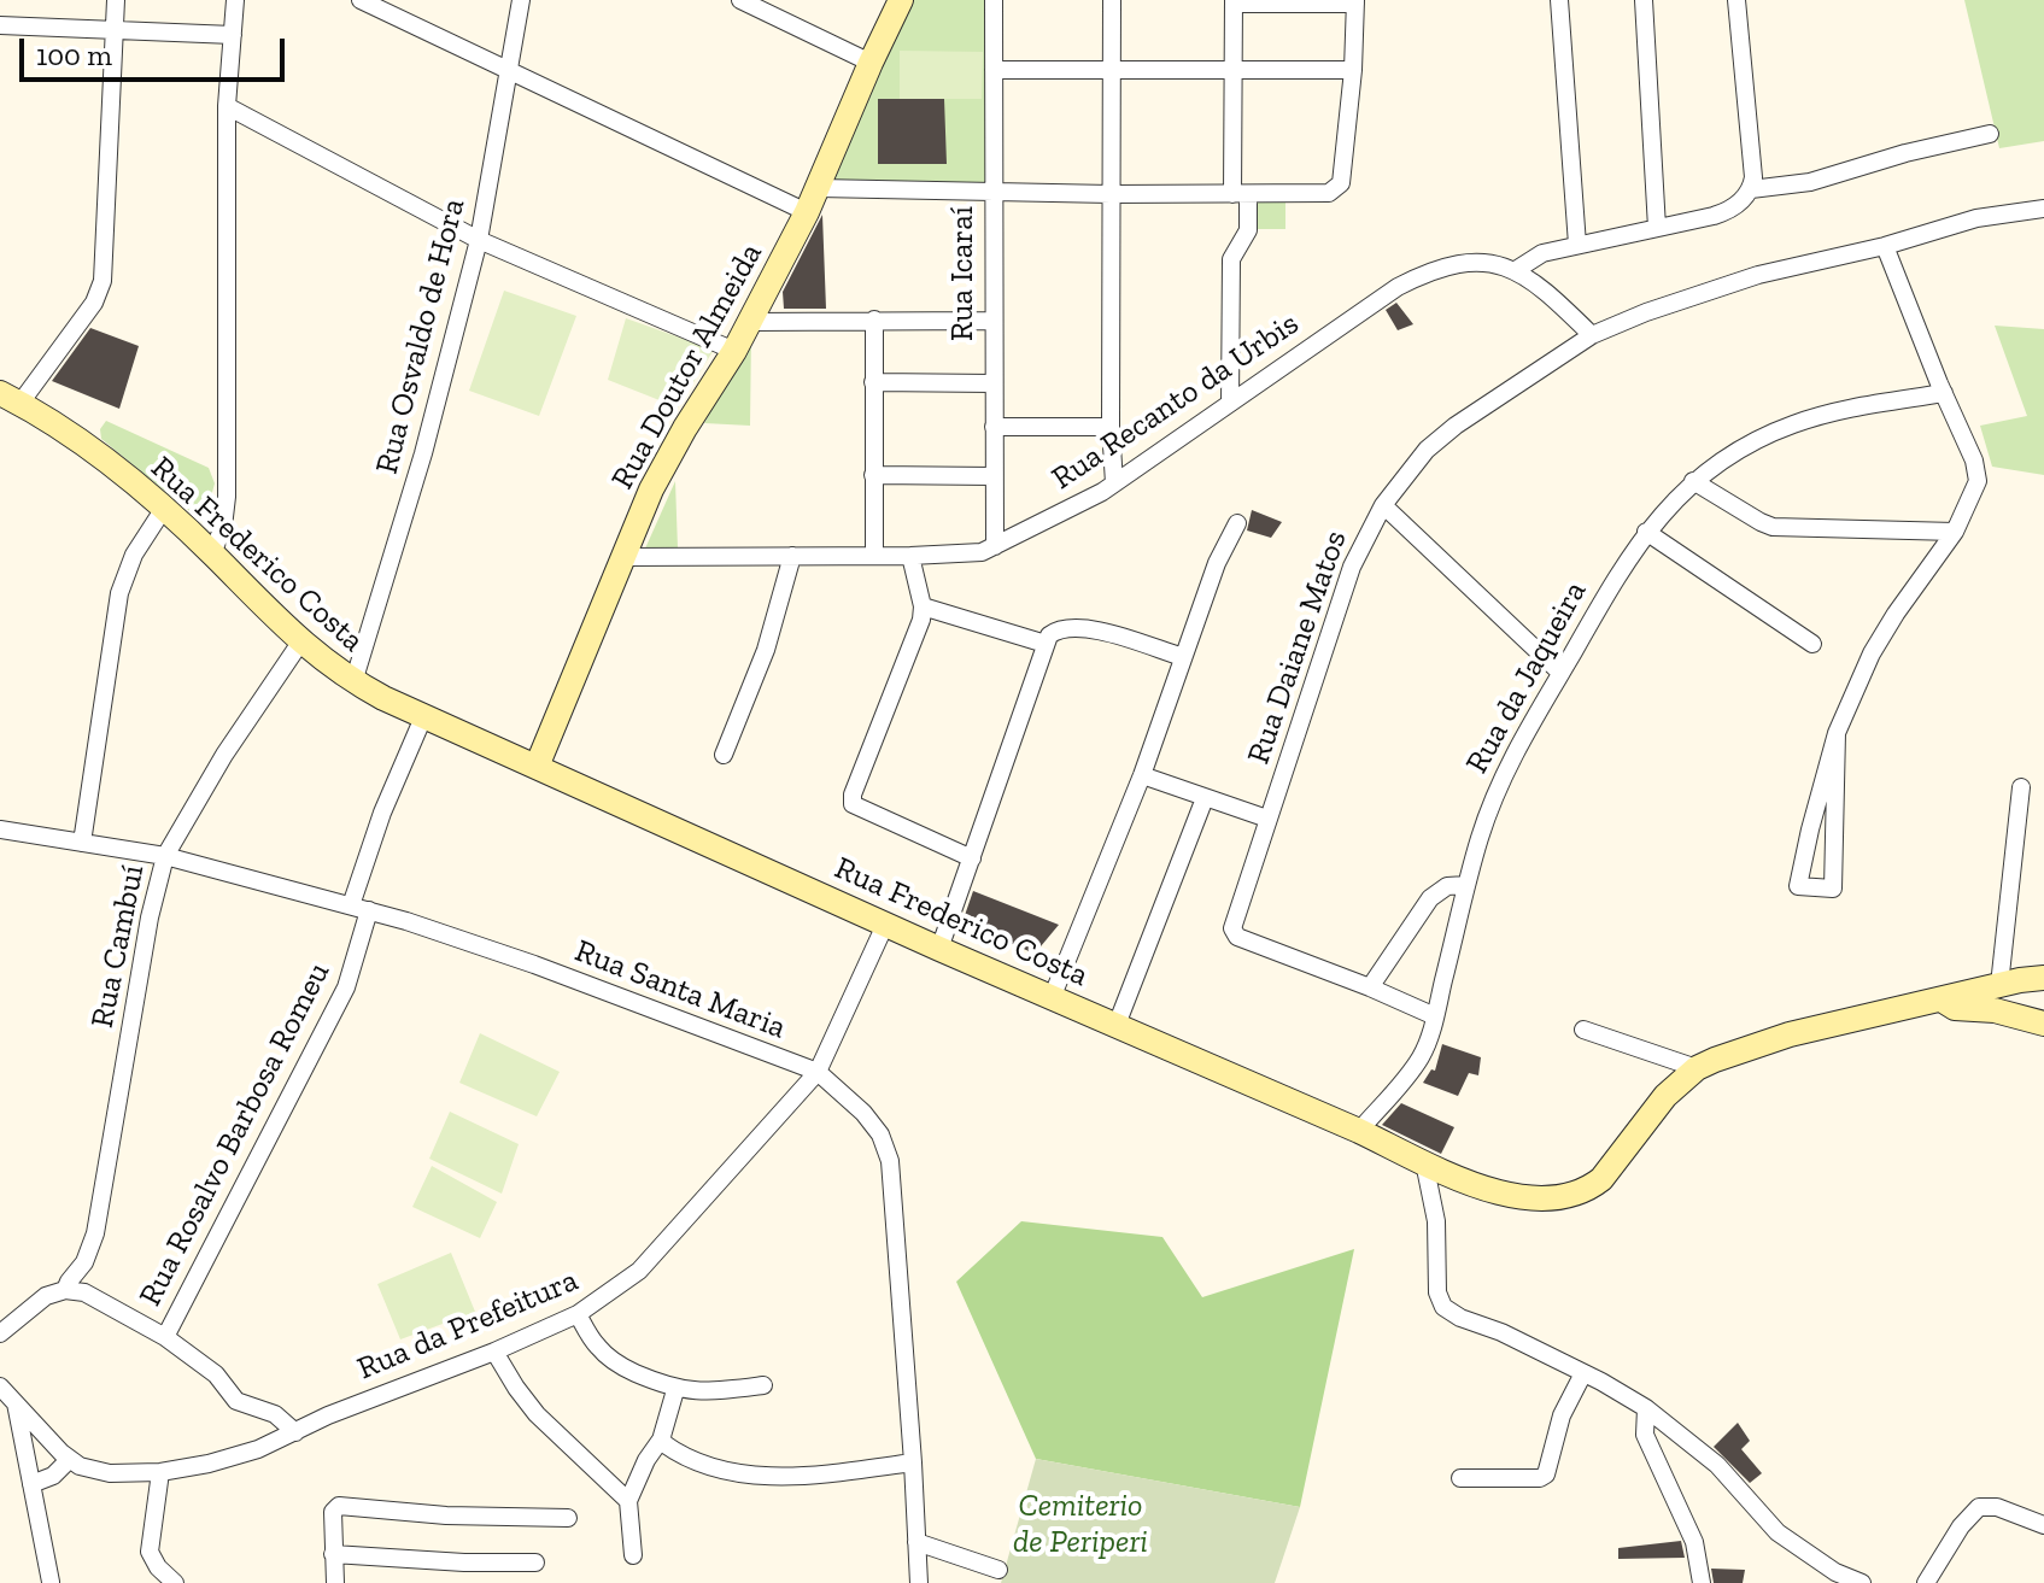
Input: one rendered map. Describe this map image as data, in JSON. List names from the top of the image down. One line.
{"streets":{"main road":["Rua Doutor Almeida","Rua Frederico Costa"],"street":["Rua Icaraí","Rua Osvaldo de Hora","Rua Recanto da Urbis","Rua Daiane Matos","Rua da Jaqueira","Rua Cambuí","Rua Santa Maria","Rua Rosalvo Barbosa Romeu","Rua da Prefeitura"]},"crossings":[["Rua Icaraí","Rua Recanto da Urbis"],["Rua Osvaldo de Hora","Rua Frederico Costa"],["Rua Doutor Almeida","Rua Recanto da Urbis"],["Rua Doutor Almeida","Rua Frederico Costa"],["Rua Recanto da Urbis","Rua Daiane Matos"],["Rua Frederico Costa","Rua da Jaqueira"],["Rua Frederico Costa","Rua Cambuí"],["Rua Frederico Costa","Rua da Prefeitura"],["Rua Daiane Matos","Rua da Jaqueira"],["Rua Cambuí","Rua Santa Maria"],["Rua Santa Maria","Rua Rosalvo Barbosa Romeu"],["Rua Santa Maria","Rua da Prefeitura"],["Rua Rosalvo Barbosa Romeu","Rua da Prefeitura"]],"parks":["Cemiterio de Periperi"],"scale_bar":"100 m"}
